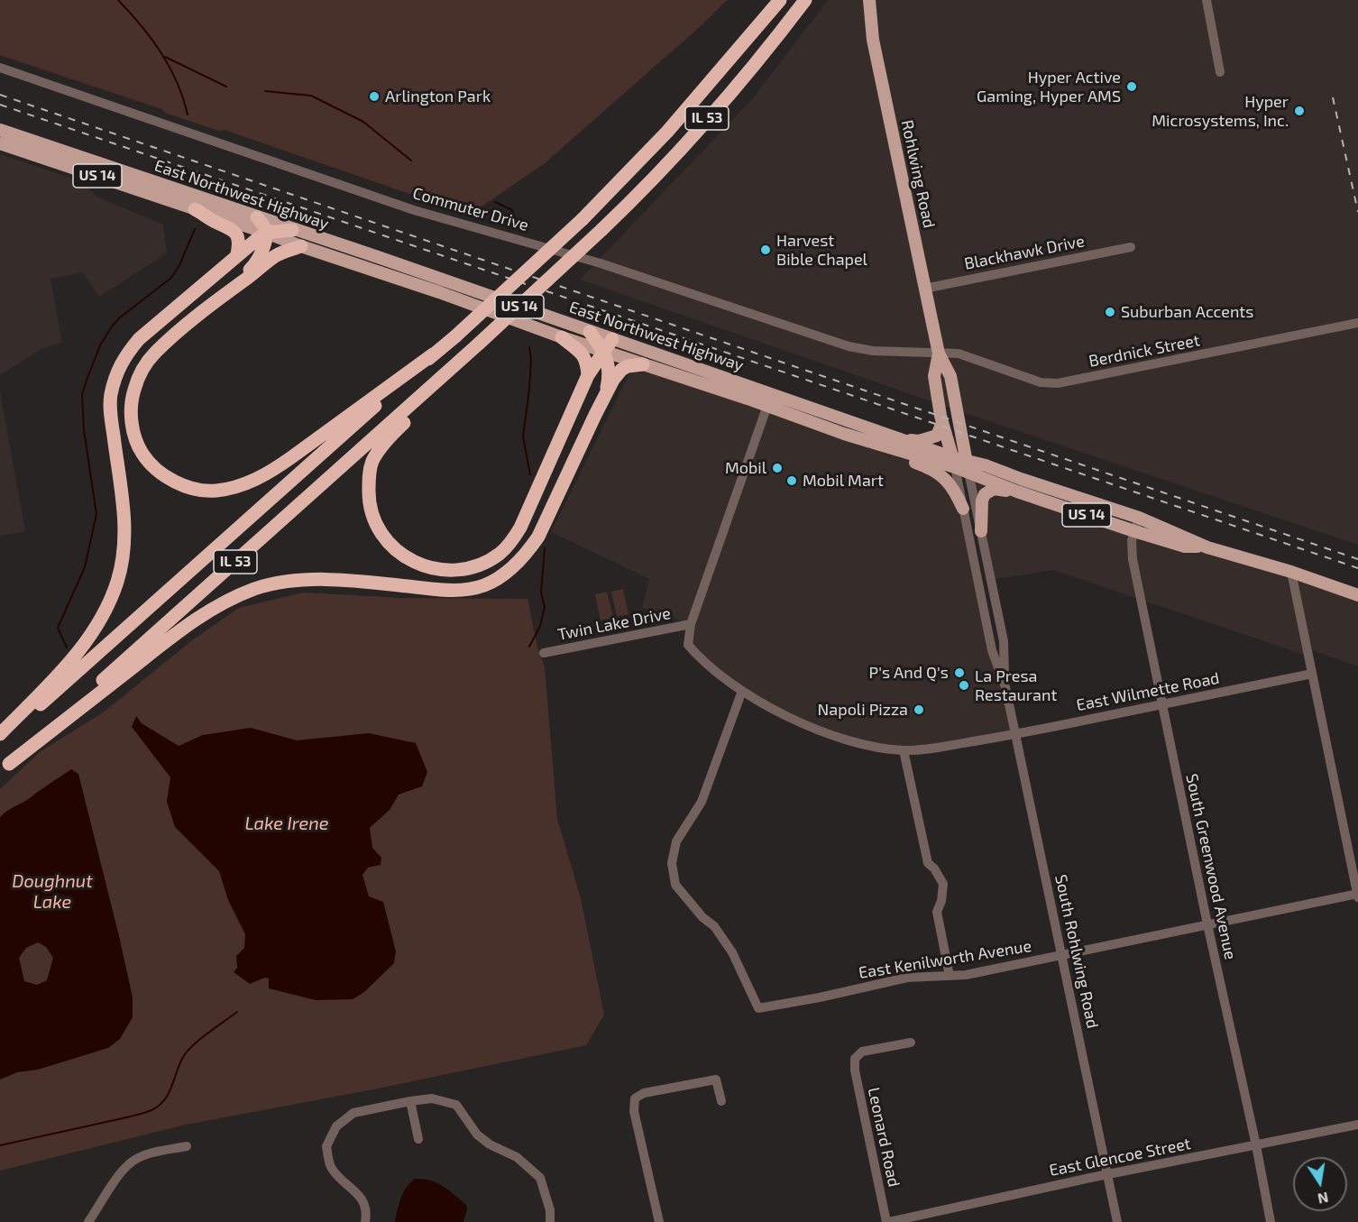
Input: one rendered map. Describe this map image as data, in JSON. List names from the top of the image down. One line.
{"streets":{"highway":["IL 53"],"main road":["Rohlwing Road","US 14","East Northwest Highway"],"street":["Commuter Drive","Blackhawk Drive","Berdnick Street","Twin Lake Drive","East Wilmette Road","South Greenwood Avenue","South Rohlwing Road","East Kenilworth Avenue","Leonard Road","East Glencoe Street"]},"crossings":[["Rohlwing Road","East Northwest Highway"],["Rohlwing Road","Commuter Drive"],["Rohlwing Road","Blackhawk Drive"],["Rohlwing Road","Berdnick Street"],["Rohlwing Road","South Rohlwing Road"],["East Northwest Highway","South Greenwood Avenue"],["East Northwest Highway","South Rohlwing Road"],["Commuter Drive","Berdnick Street"],["Twin Lake Drive","East Wilmette Road"],["East Wilmette Road","South Greenwood Avenue"],["East Wilmette Road","South Rohlwing Road"],["East Wilmette Road","East Kenilworth Avenue"],["South Greenwood Avenue","East Kenilworth Avenue"],["South Greenwood Avenue","East Glencoe Street"],["South Rohlwing Road","East Kenilworth Avenue"],["South Rohlwing Road","East Glencoe Street"],["Leonard Road","East Glencoe Street"]],"water":["Lake Irene","Doughnut Lake"],"places":["Hyper Active Gaming, Hyper AMS","Arlington Park","Hyper Microsystems, Inc.","Harvest Bible Chapel","Suburban Accents","Mobil","Mobil Mart","P's And Q's","La Presa Restaurant","Napoli Pizza"],"north":"bottom"}
